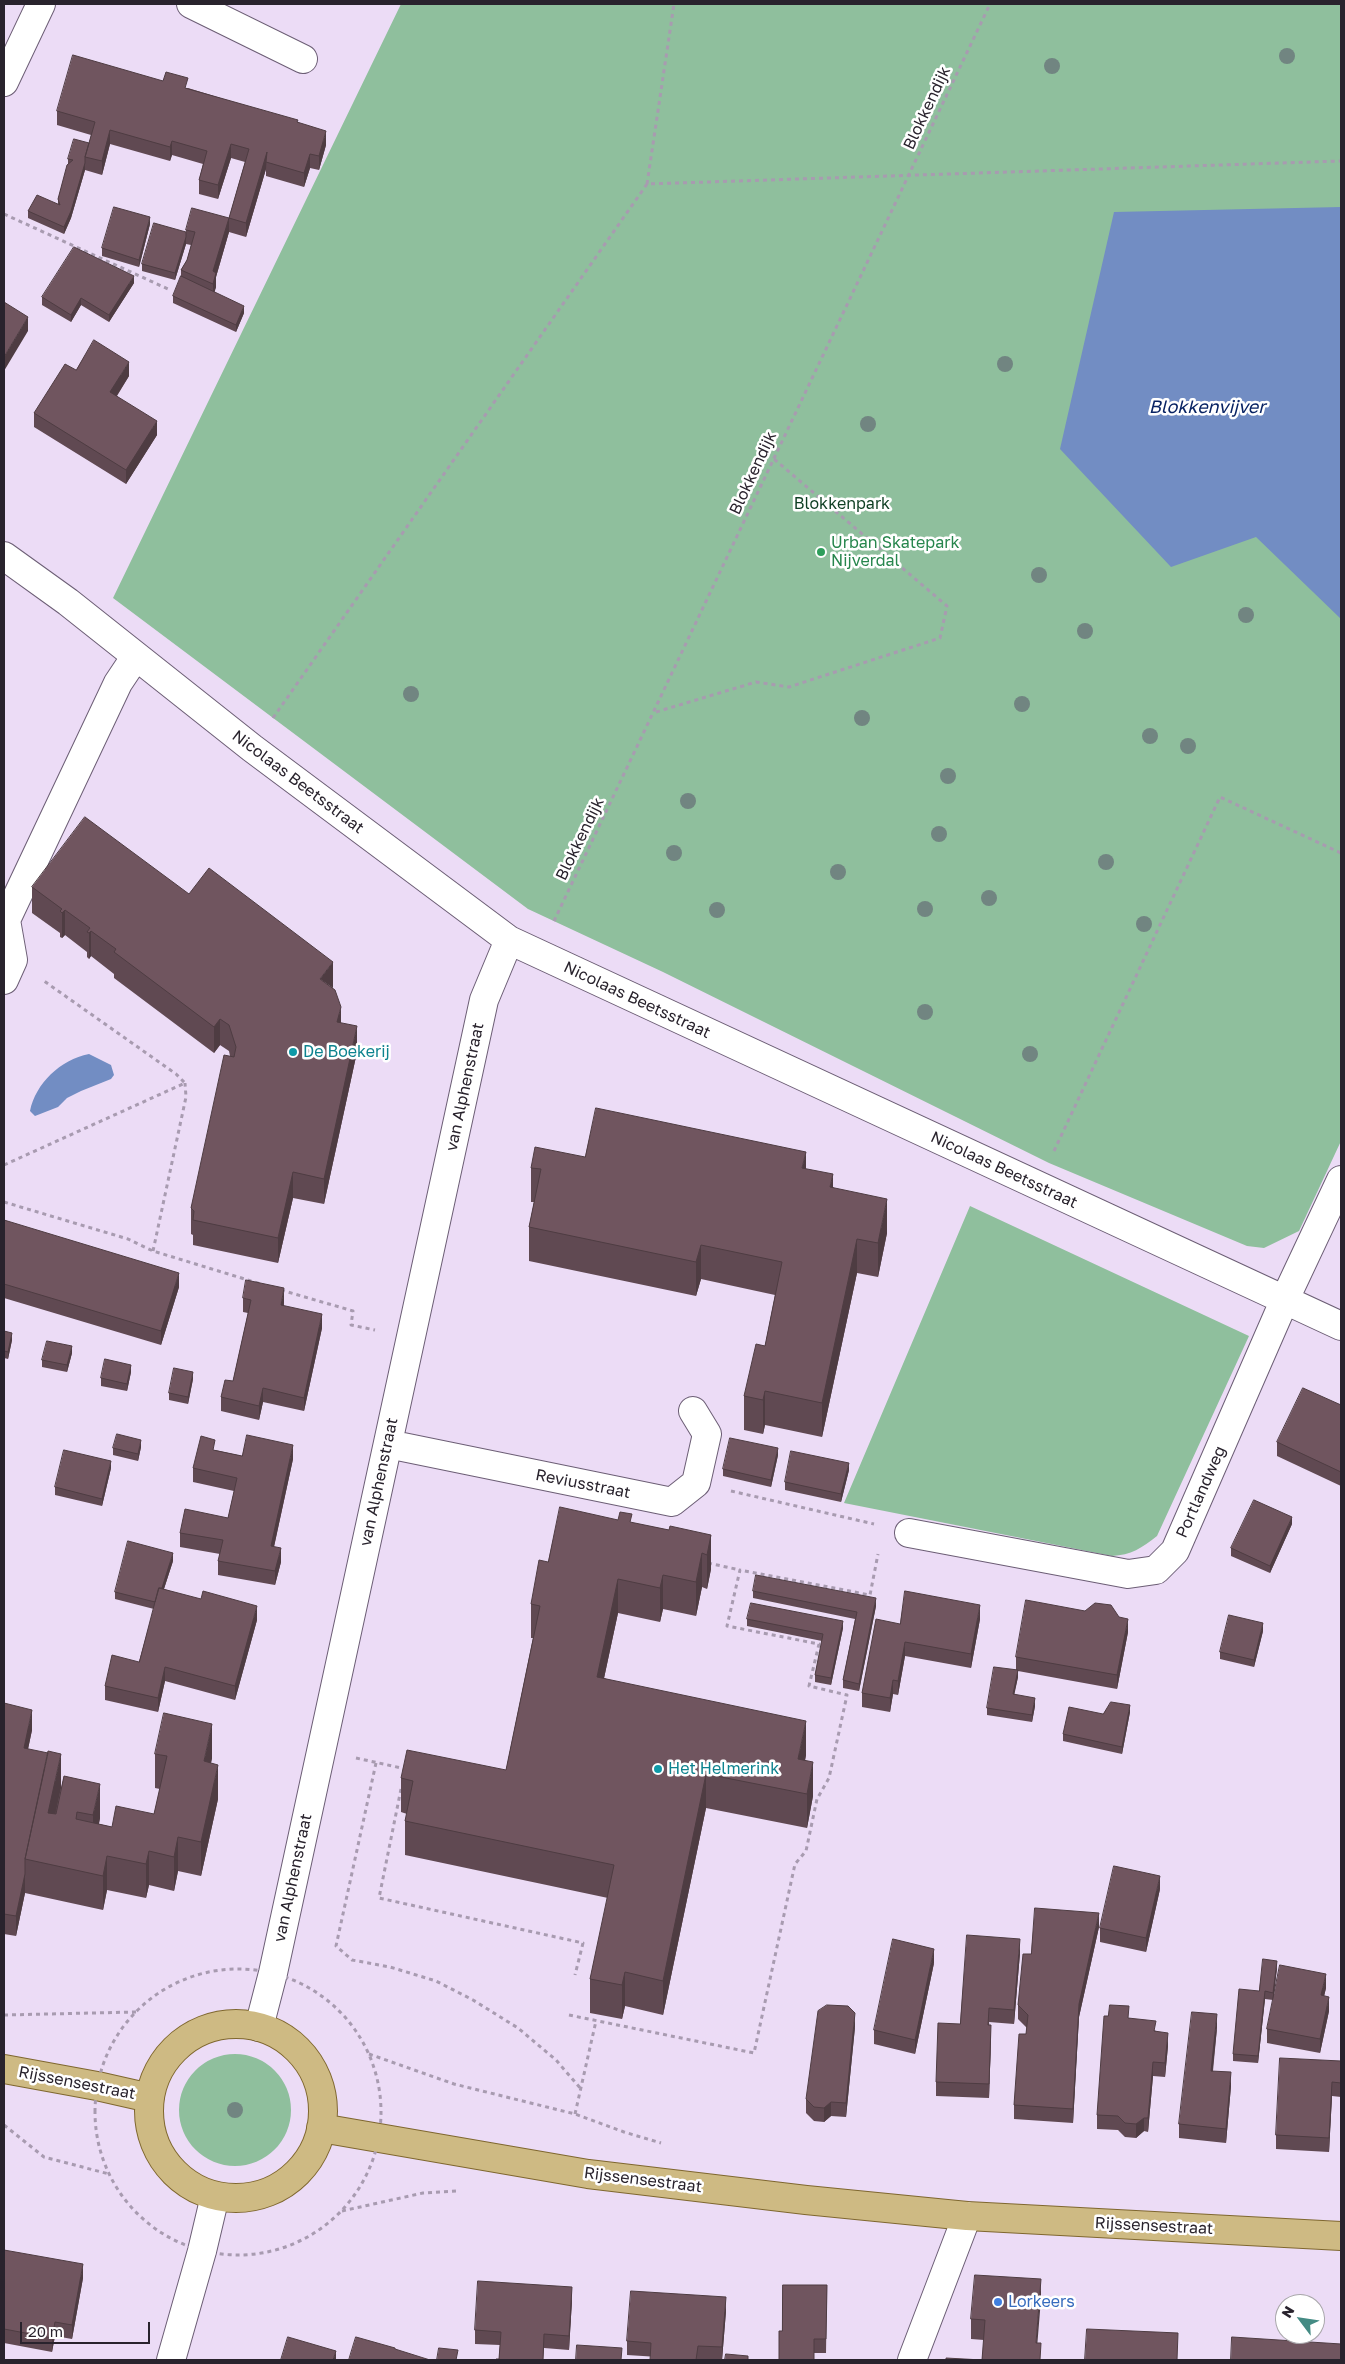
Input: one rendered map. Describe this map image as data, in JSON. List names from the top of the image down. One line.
{"streets":{"main road":["Rijssensestraat"],"street":["Nicolaas Beetsstraat","van Alphenstraat","Reviusstraat","Portlandweg"],"path":["Blokkendijk"]},"crossings":[["Blokkendijk","Nicolaas Beetsstraat"],["Nicolaas Beetsstraat","van Alphenstraat"],["Nicolaas Beetsstraat","Portlandweg"],["van Alphenstraat","Reviusstraat"],["van Alphenstraat","Rijssensestraat"]],"water":["Blokkenvijver"],"parks":["Blokkenpark"],"places":["Urban Skatepark Nijverdal","De Boekerij","Het Helmerink","Lorkeers"],"scale_bar":"20 m","north":"top left"}
